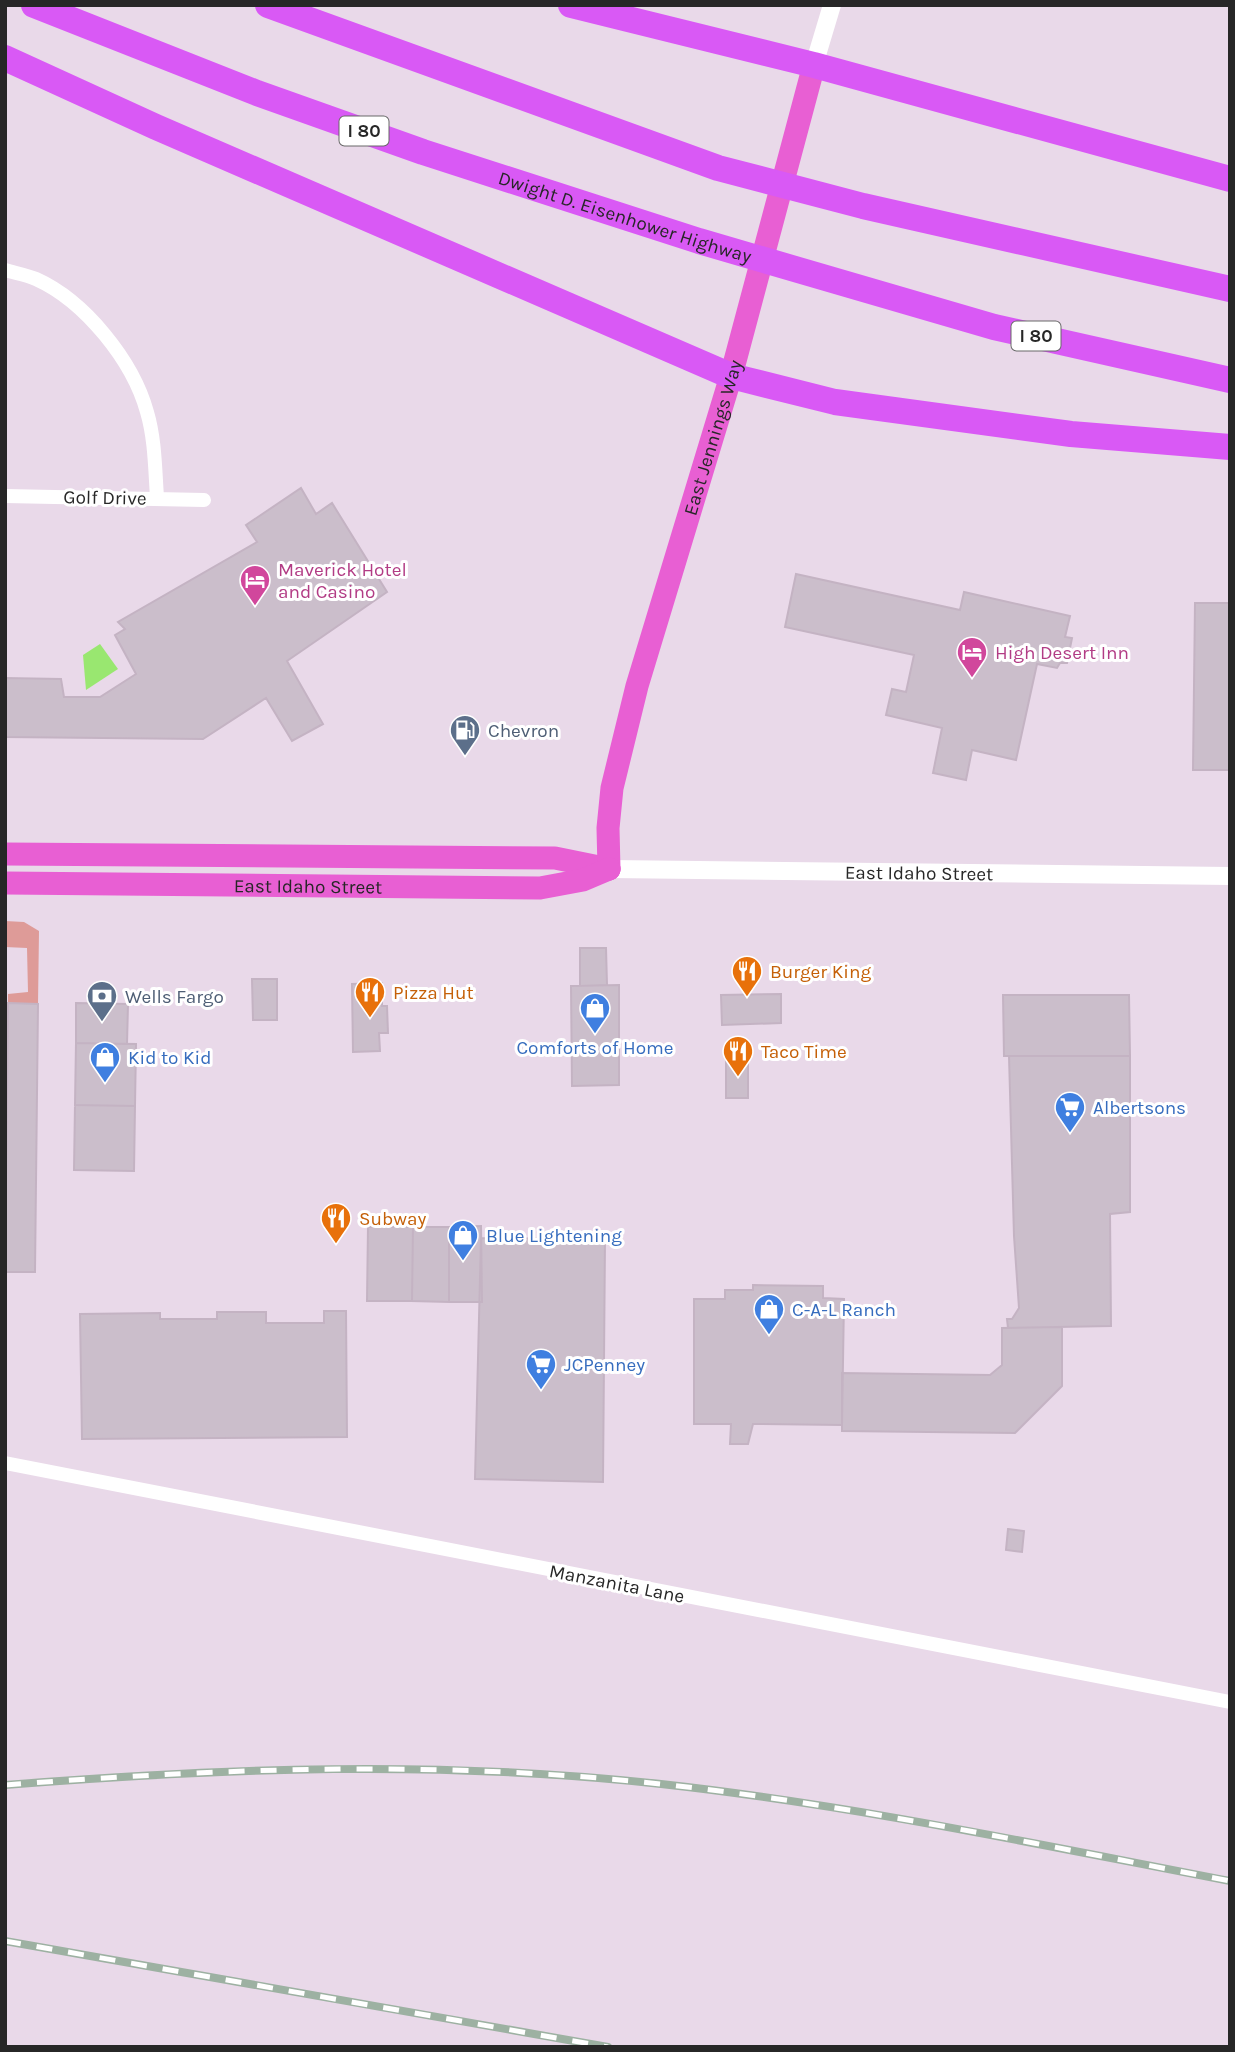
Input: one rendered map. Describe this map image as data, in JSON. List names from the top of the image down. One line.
{"streets":{"highway":["I 80","Dwight D. Eisenhower Highway"],"main road":["East Jennings Way","East Idaho Street"],"street":["Golf Drive","Manzanita Lane"]},"crossings":[["East Jennings Way","East Idaho Street"]],"places":{"hotel":["Maverick Hotel and Casino","High Desert Inn"],"fuel station":["Chevron"],"restaurant":["Burger King","Pizza Hut","Taco Time","Subway"],"bank":["Wells Fargo"],"shop":["Comforts of Home","Kid to Kid","Blue Lightening","C-A-L Ranch"],"supermarket":["Albertsons","JCPenney"]}}
